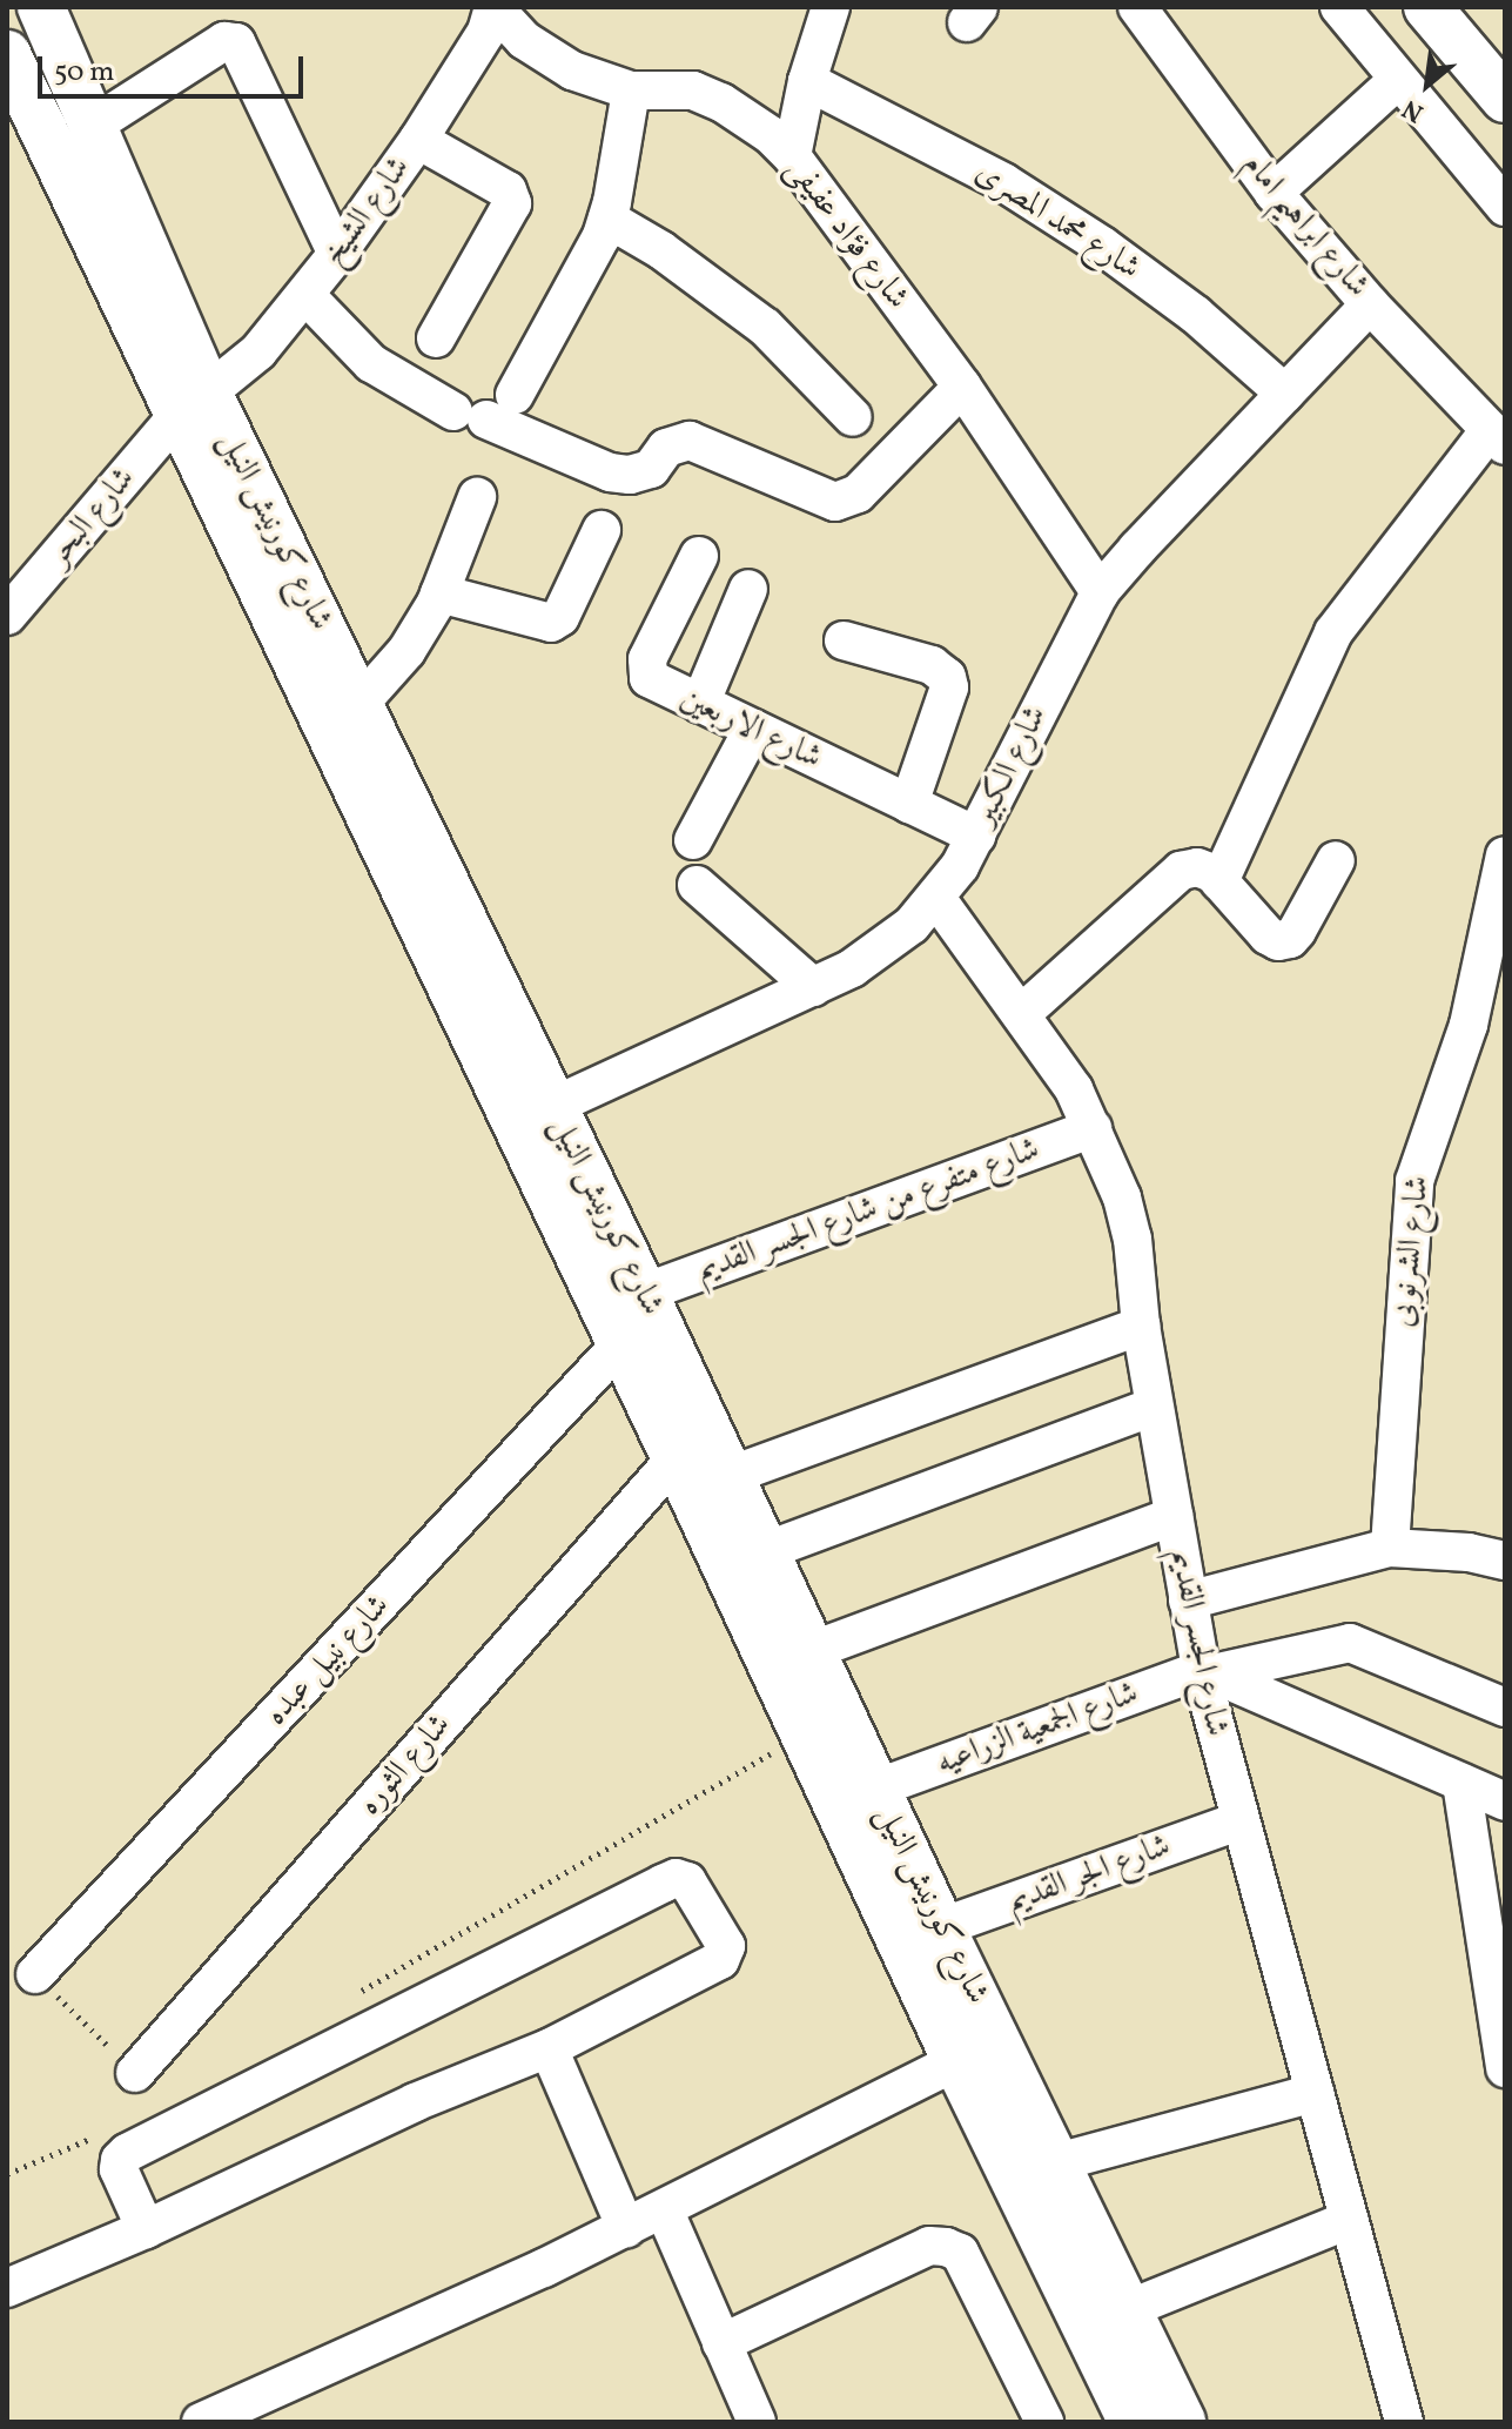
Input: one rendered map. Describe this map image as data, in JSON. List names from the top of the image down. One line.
{"streets":{"main road":["شارع كورنيش النيل"],"street":["شارع الشيخ","شارع محمد المصرى","شارع ابراهيم امام","شارع فؤاد عفيفى","شارع البحر","شارع الاربعين","شارع الكبير","شارع متفرع من شارع الجسر القديم","شارع الشرنوبى","شارع الجسر القديم","شارع نبيل عبده","شارع الجمعية الزراعيه","شارع الثوره","شارع الجر القديم"]},"crossings":[["شارع الشيخ","شارع فؤاد عفيفى"],["شارع الشيخ","شارع البحر"],["شارع الشيخ","شارع كورنيش النيل"],["شارع محمد المصرى","شارع الكبير"],["شارع ابراهيم امام","شارع الكبير"],["شارع فؤاد عفيفى","شارع الكبير"],["شارع البحر","شارع كورنيش النيل"],["شارع كورنيش النيل","شارع الكبير"],["شارع كورنيش النيل","شارع متفرع من شارع الجسر القديم"],["شارع كورنيش النيل","شارع نبيل عبده"],["شارع كورنيش النيل","شارع الجمعية الزراعيه"],["شارع كورنيش النيل","شارع الثوره"],["شارع كورنيش النيل","شارع الجر القديم"],["شارع الاربعين","شارع الكبير"],["شارع الكبير","شارع الجسر القديم"],["شارع متفرع من شارع الجسر القديم","شارع الجسر القديم"],["شارع الجسر القديم","شارع الجمعية الزراعيه"],["شارع الجسر القديم","شارع الجر القديم"]],"scale_bar":"50 m","north":"bottom left"}
